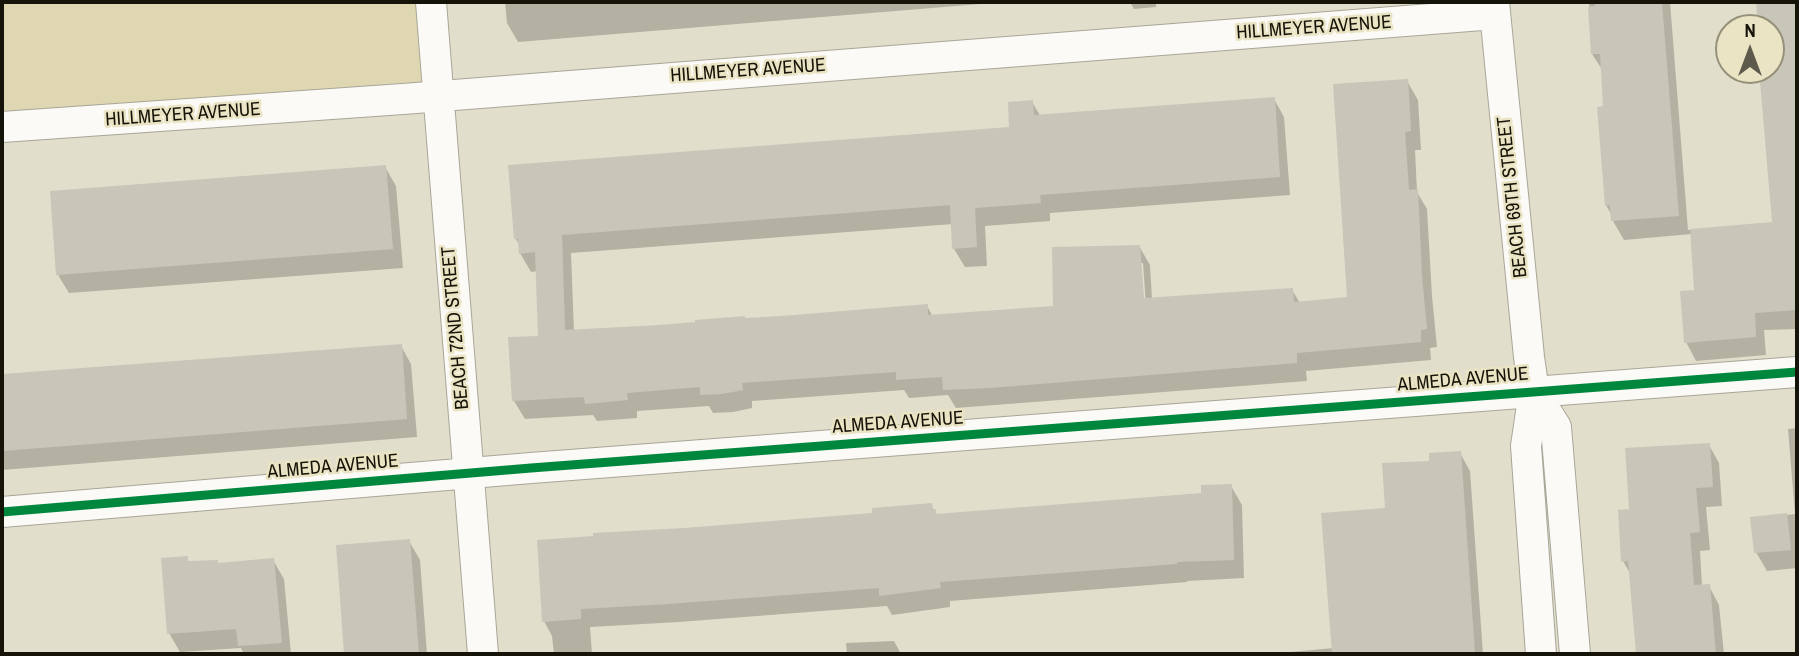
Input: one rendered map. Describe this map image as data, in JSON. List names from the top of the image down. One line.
{"streets":{"street":["HILLMEYER AVENUE","BEACH 69TH STREET","BEACH 72ND STREET","ALMEDA AVENUE"]},"crossings":[["HILLMEYER AVENUE","BEACH 69TH STREET"],["HILLMEYER AVENUE","BEACH 72ND STREET"],["BEACH 69TH STREET","ALMEDA AVENUE"],["BEACH 72ND STREET","ALMEDA AVENUE"]],"north":"top"}
